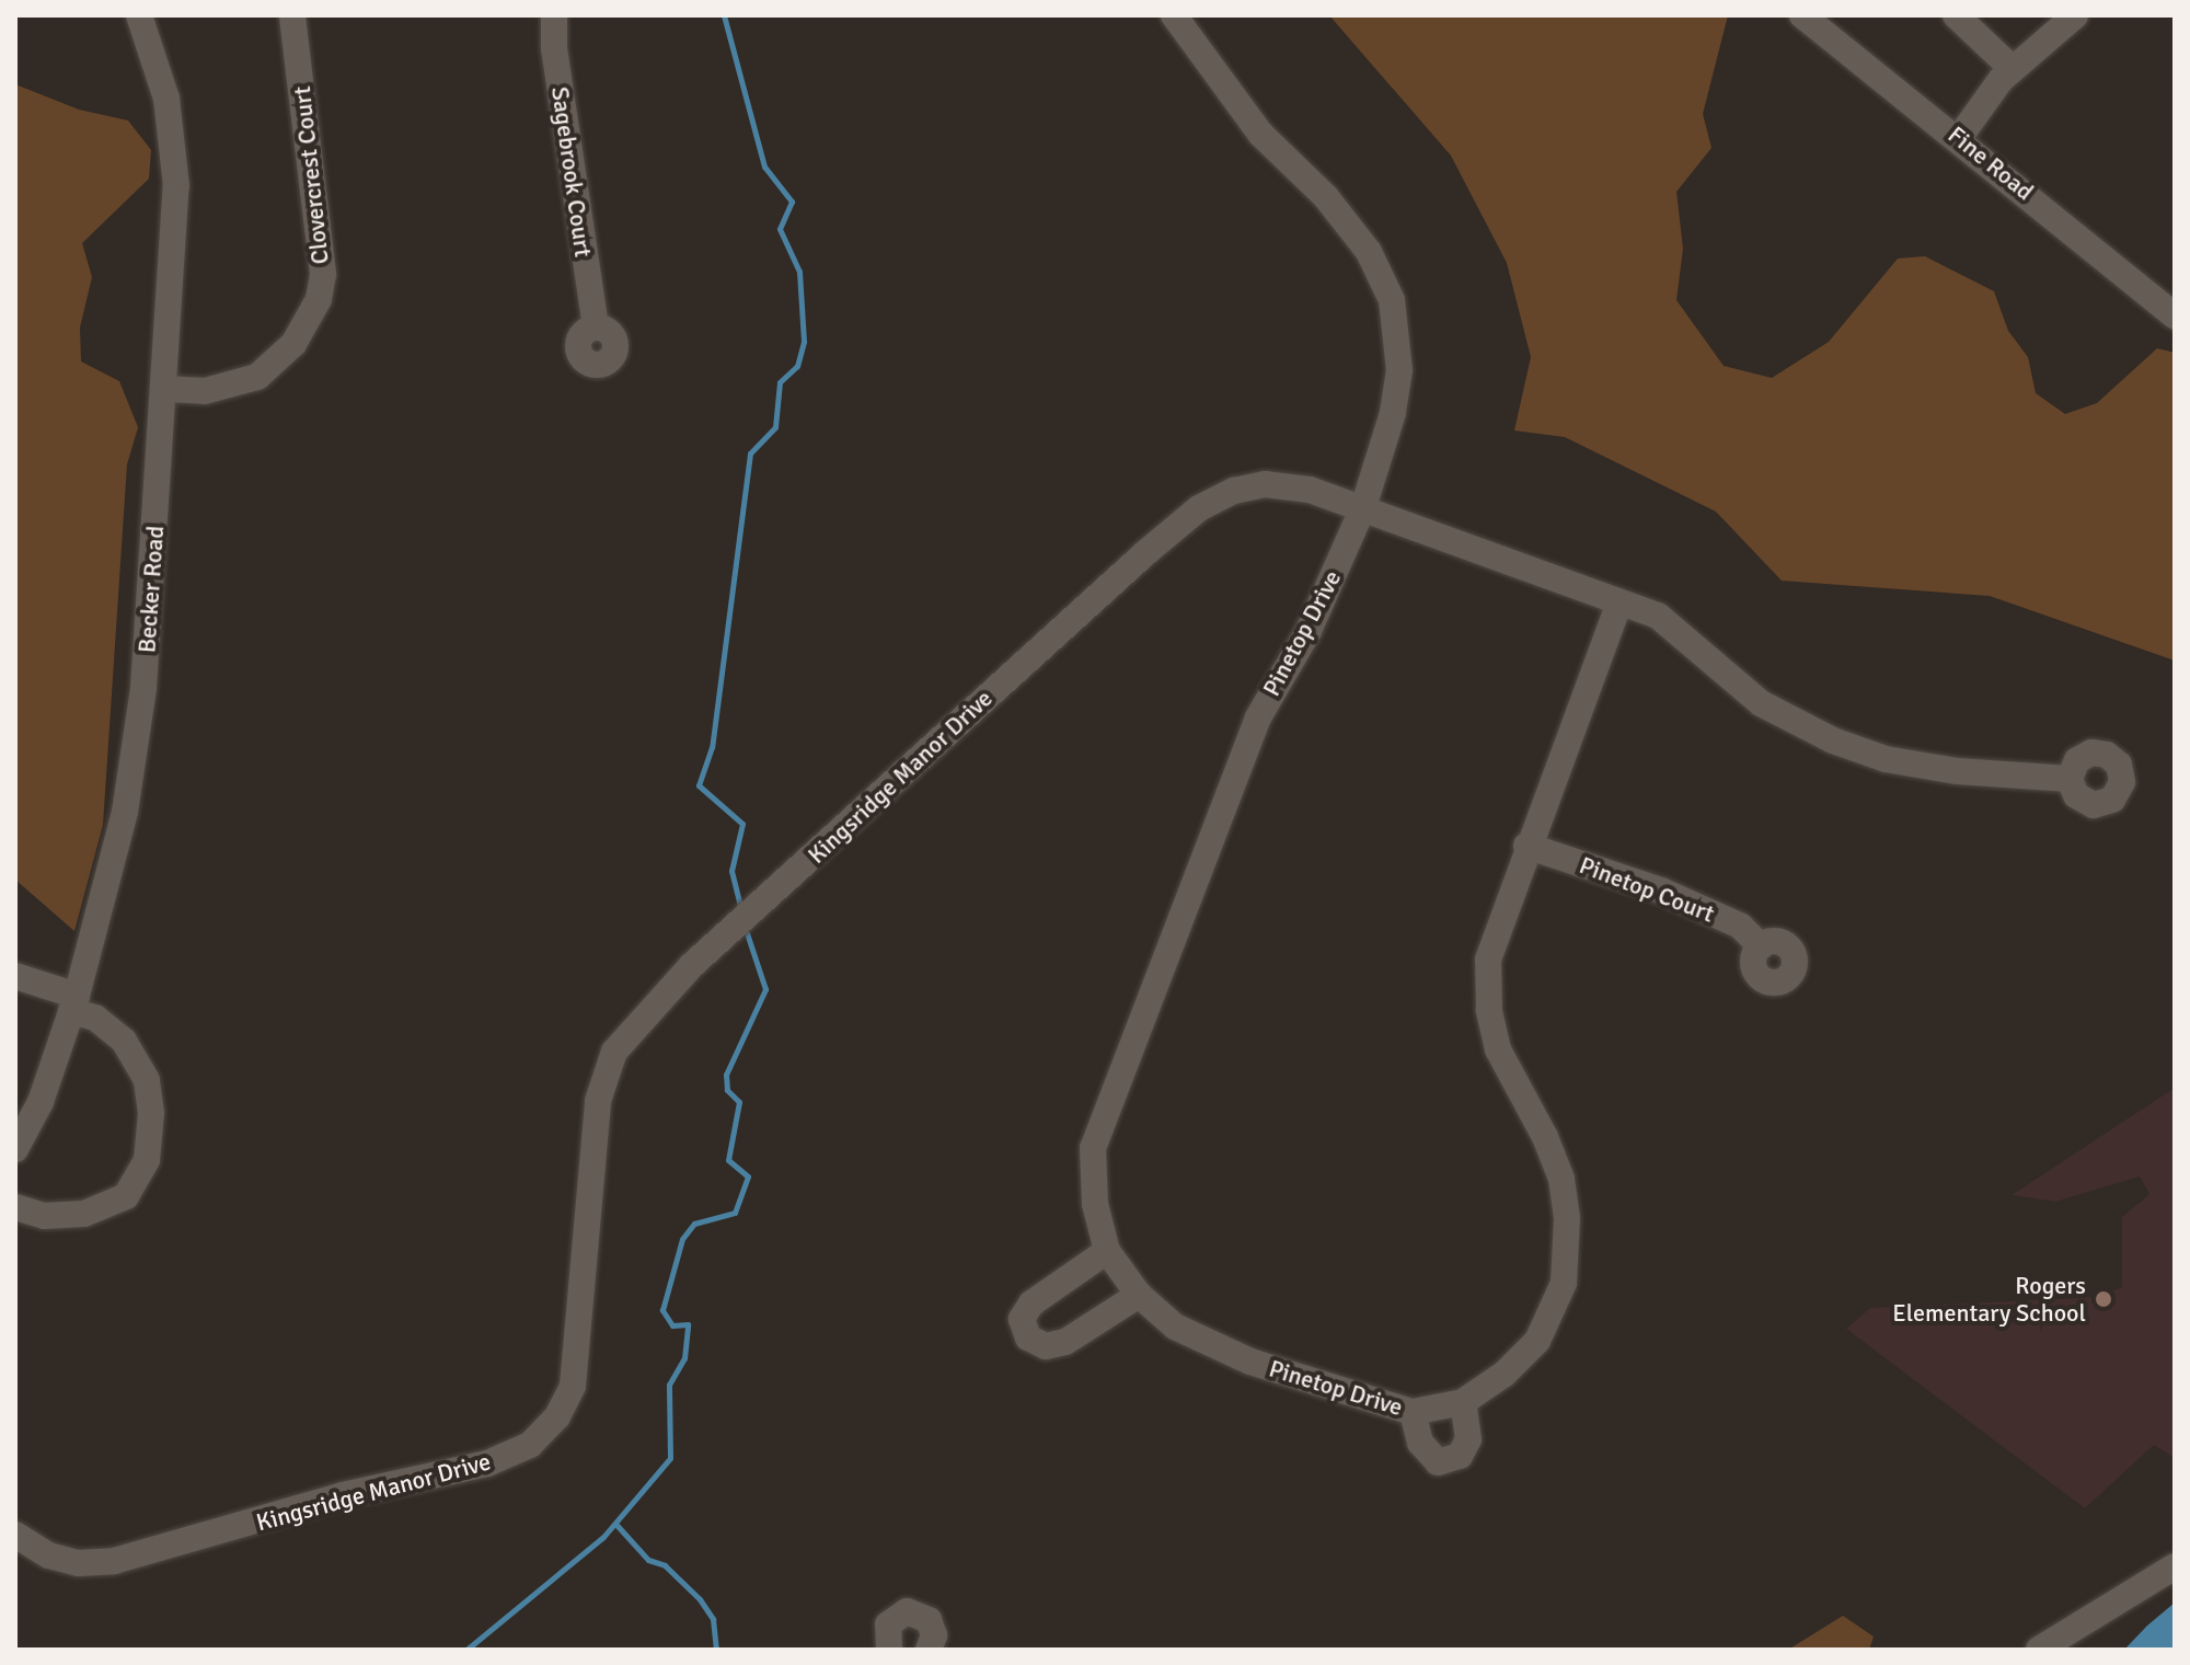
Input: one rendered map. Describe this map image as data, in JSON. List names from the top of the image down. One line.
{"streets":{"street":["Fine Road","Sagebrook Court","Clovercrest Court","Becker Road","Pinetop Drive","Kingsridge Manor Drive","Pinetop Court"]},"crossings":[["Clovercrest Court","Becker Road"],["Pinetop Drive","Kingsridge Manor Drive"],["Pinetop Drive","Pinetop Court"]],"places":["Rogers Elementary School"]}
